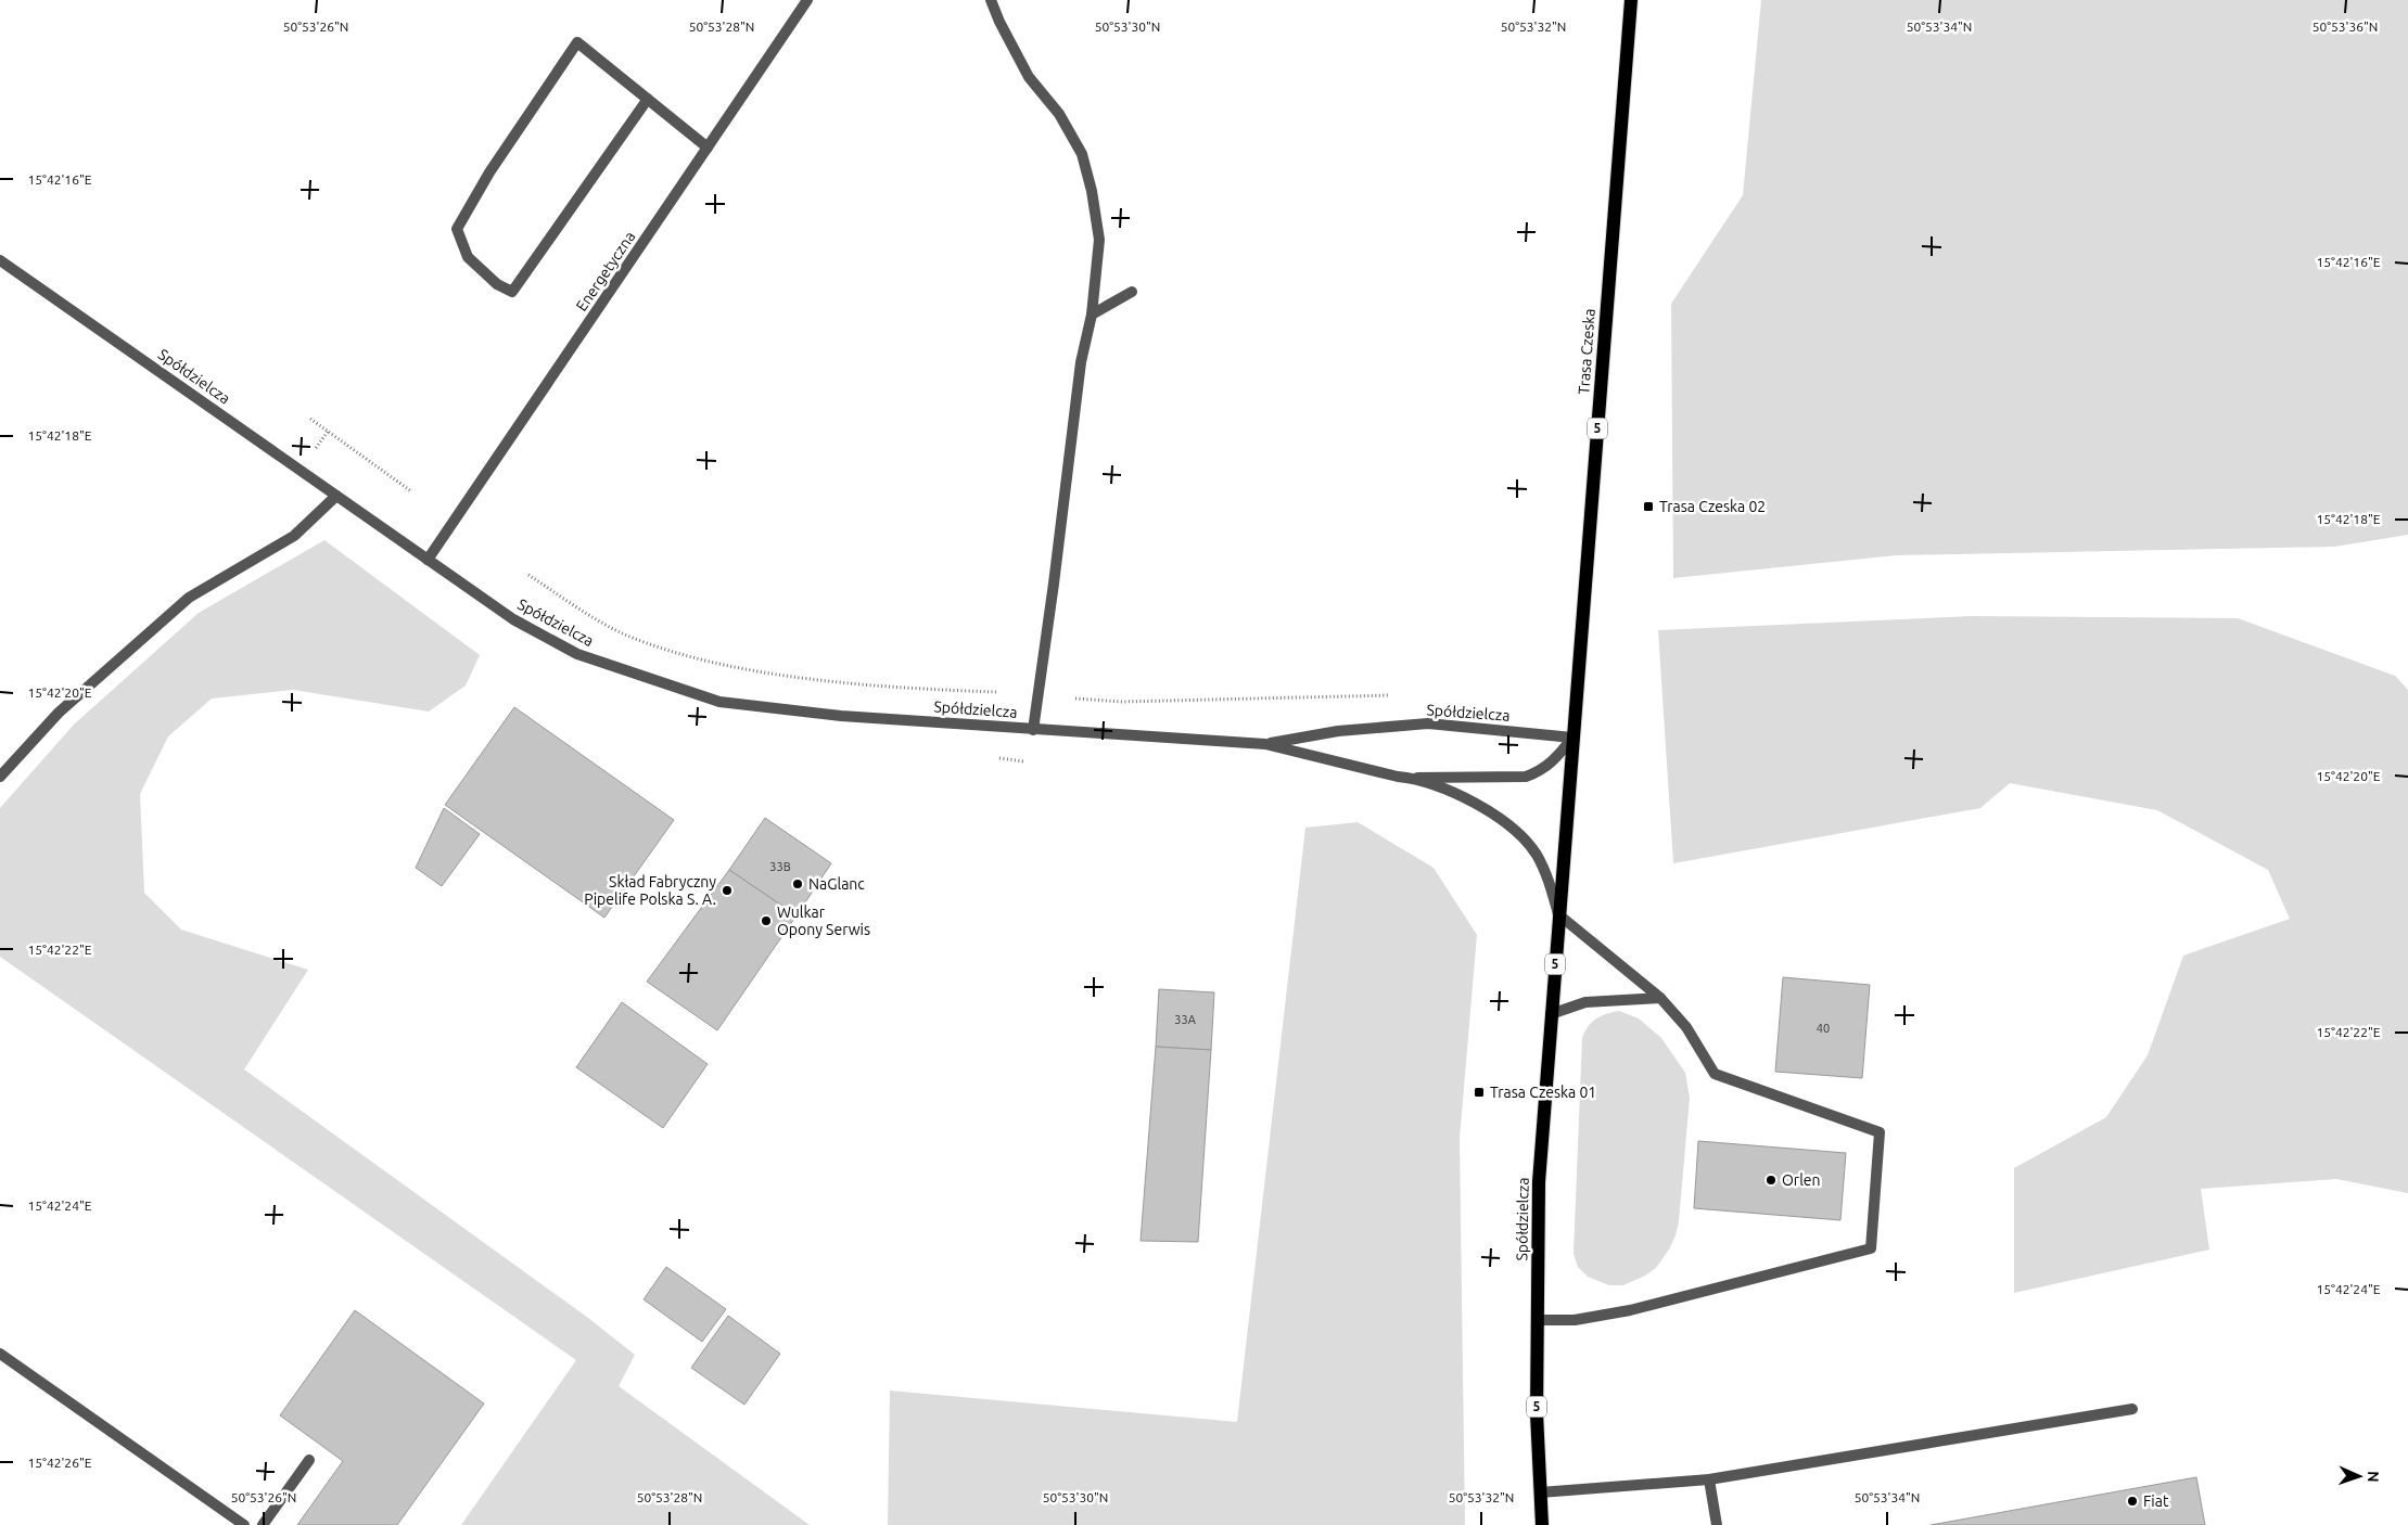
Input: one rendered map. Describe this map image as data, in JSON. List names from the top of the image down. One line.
{"streets":{"main road":["Trasa Czeska","Spółdzielcza","5"],"street":["Energetyczna"]},"crossings":[["Energetyczna","Spółdzielcza"],["Trasa Czeska","Spółdzielcza"]],"places":{"transit":["Trasa Czeska 02","Trasa Czeska 01"],"other":["NaGlanc","Skład Fabryczny Pipelife Polska S. A.","Wulkar Opony Serwis","Orlen","Fiat"]},"house_numbers":["33B","33A","40"],"north":"right","coordinates":["50°53'26\"N","50°53'28\"N","50°53'30\"N","50°53'32\"N","50°53'34\"N","50°53'36\"N","15°42'16\"E","15°42'18\"E","15°42'20\"E","15°42'22\"E","15°42'24\"E","15°42'26\"E"]}
